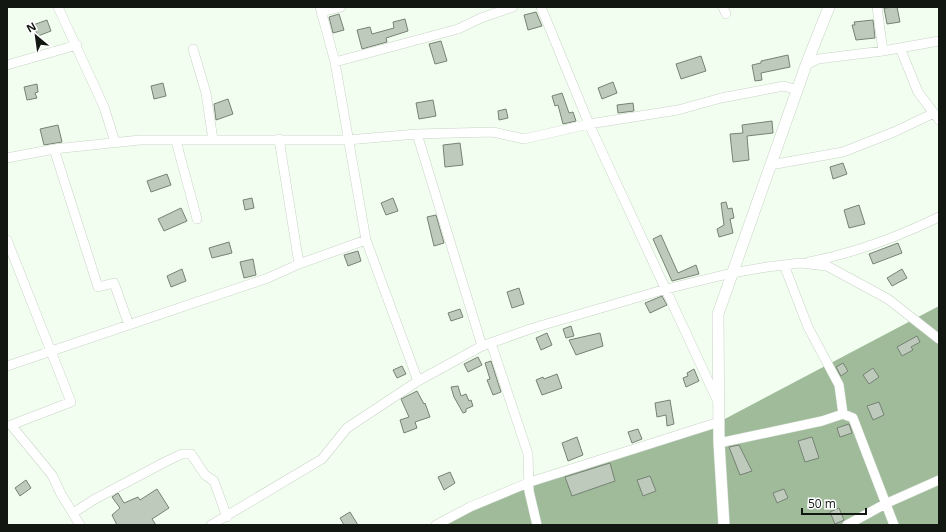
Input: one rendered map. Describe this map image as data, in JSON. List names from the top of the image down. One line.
{"scale_bar":"50 m","north":"top left"}
